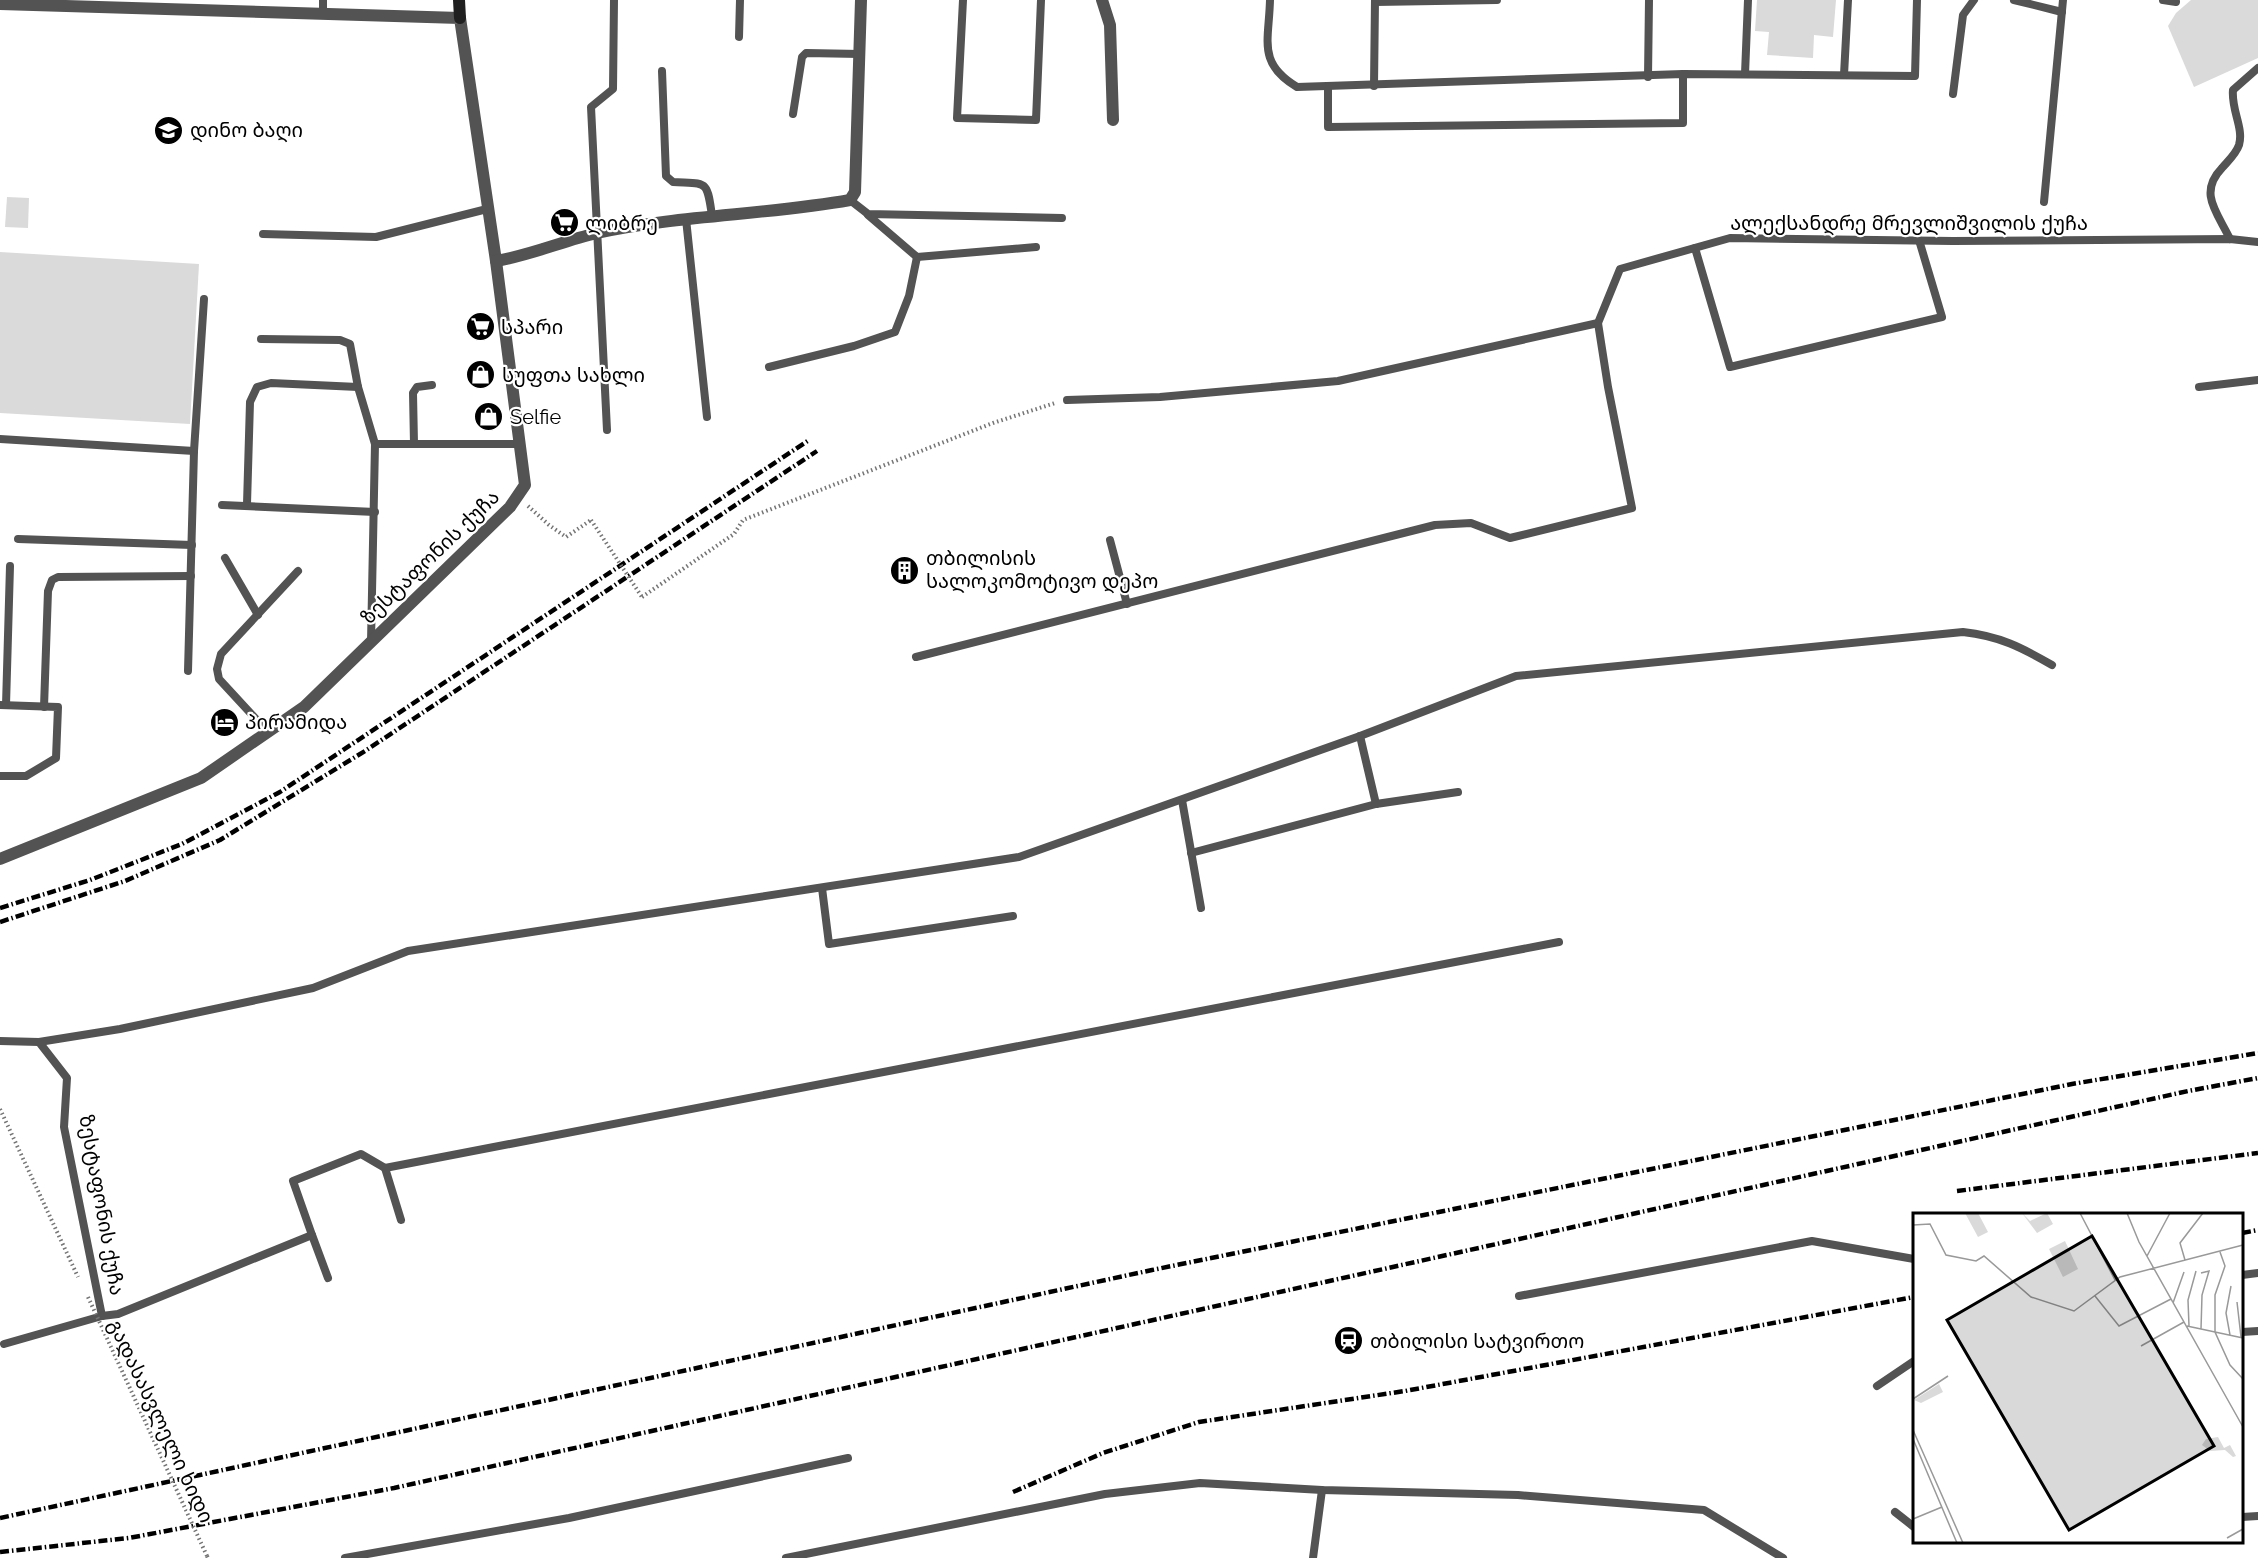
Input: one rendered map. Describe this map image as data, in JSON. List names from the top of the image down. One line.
{"streets":{"street":["ზესტაფონის ქუჩა"],"lane":["ალექსანდრე მრევლიშვილის ქუჩა"],"path":["გადასასვლელი ხიდი"]},"places":{"school or university":["დინო ბაღი"],"supermarket":["ლიბრე","სპარი"],"shop":["სუფთა სახლი","Selfie"],"building":["თბილისის სალოკომოტივო დეპო"],"hotel":["პირამიდა"],"station":["თბილისი სატვირთო"]}}
